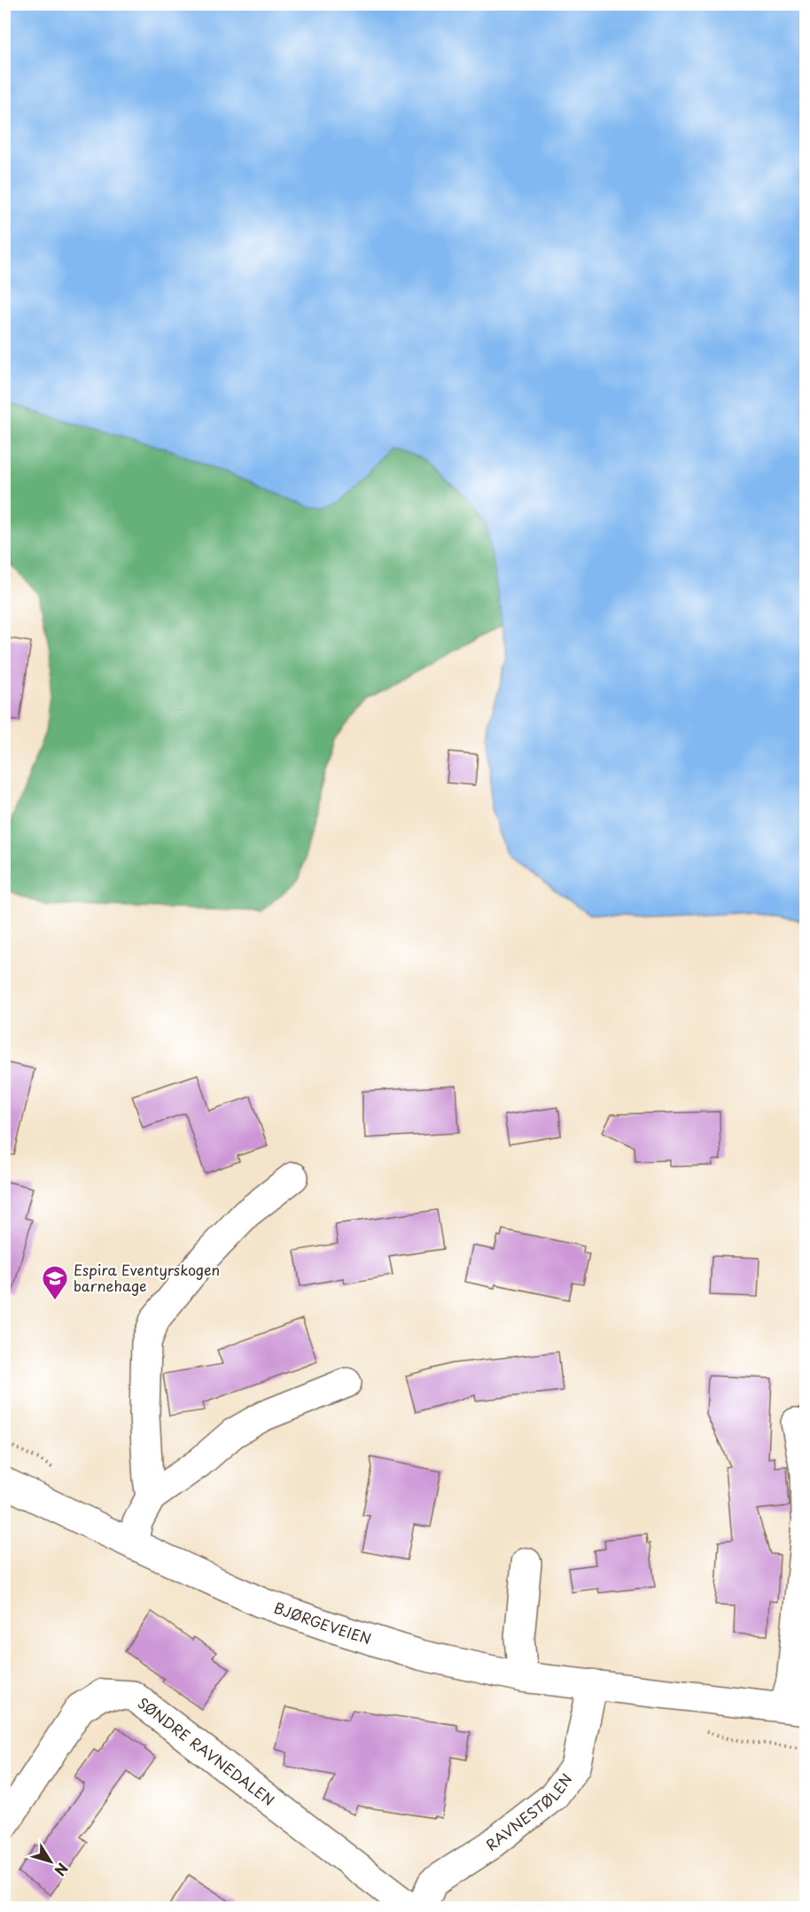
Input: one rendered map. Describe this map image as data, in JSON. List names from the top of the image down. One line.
{"streets":{"street":["BJØRGEVEIEN","SØNDRE RAVNEDALEN","RAVNESTØLEN"]},"crossings":[["BJØRGEVEIEN","RAVNESTØLEN"],["SØNDRE RAVNEDALEN","RAVNESTØLEN"]],"places":{"school or university":["Espira Eventyrskogen barnehage"]},"north":"bottom right"}
